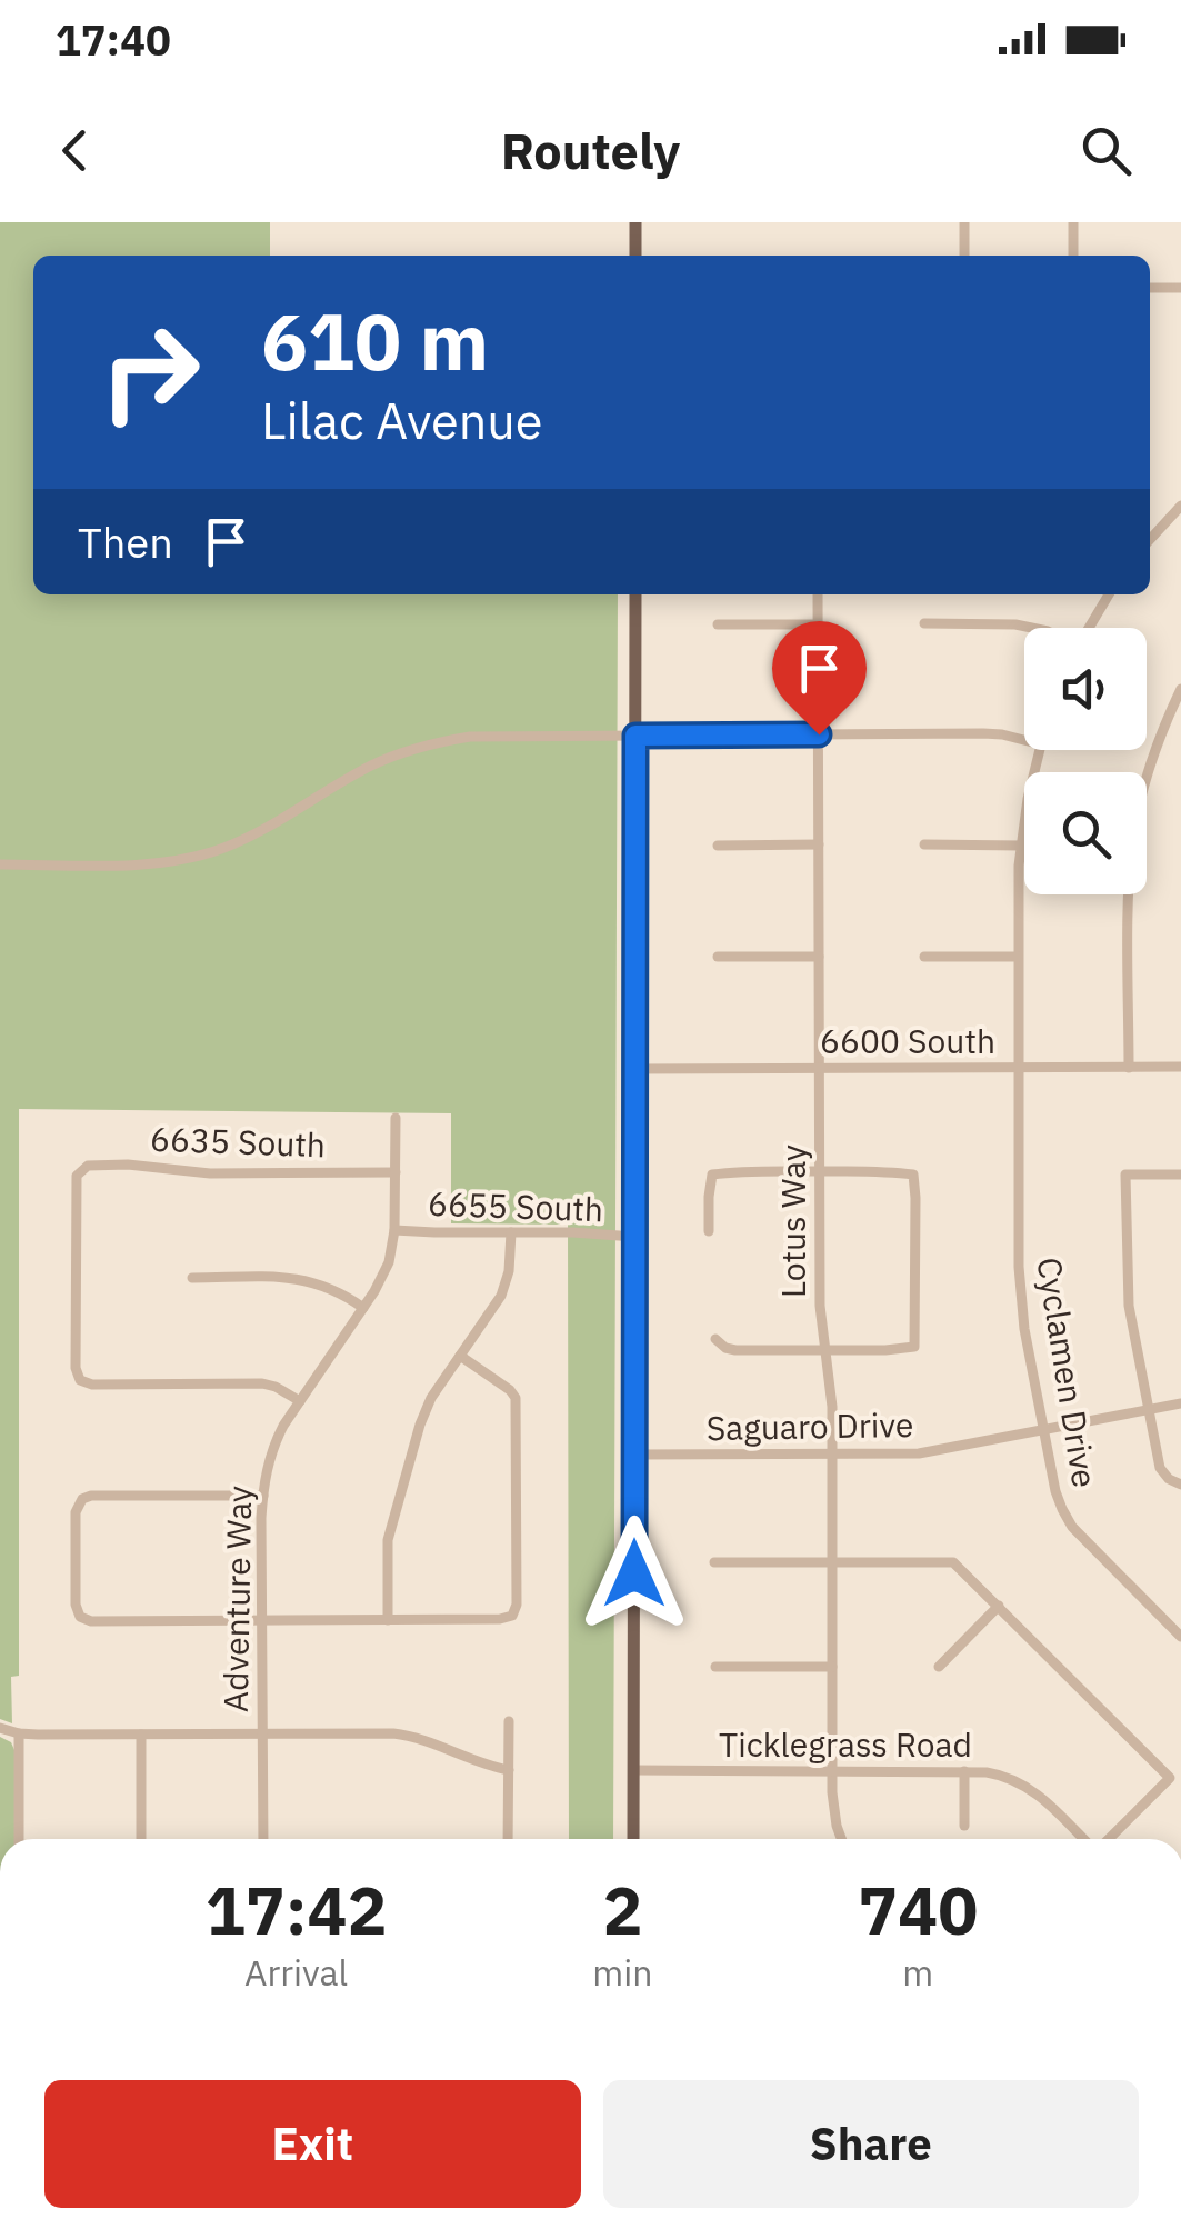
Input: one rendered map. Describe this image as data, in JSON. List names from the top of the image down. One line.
{"streets":{"street":["6600 South","6635 South","6655 South","Lotus Way","Cyclamen Drive","Saguaro Drive","Adventure Way","Ticklegrass Road"]},"crossings":[["6600 South","Lotus Way"],["6600 South","Cyclamen Drive"],["6635 South","Adventure Way"],["6655 South","Adventure Way"],["Lotus Way","Saguaro Drive"],["Lotus Way","Ticklegrass Road"],["Cyclamen Drive","Saguaro Drive"]],"page":{"status":"17:40","header":"Routely","turn":["610 m","Lilac Avenue"],"then":"Then","eta":["17:42","Arrival","2","min","740","m"],"buttons":["Exit","Share"]}}
